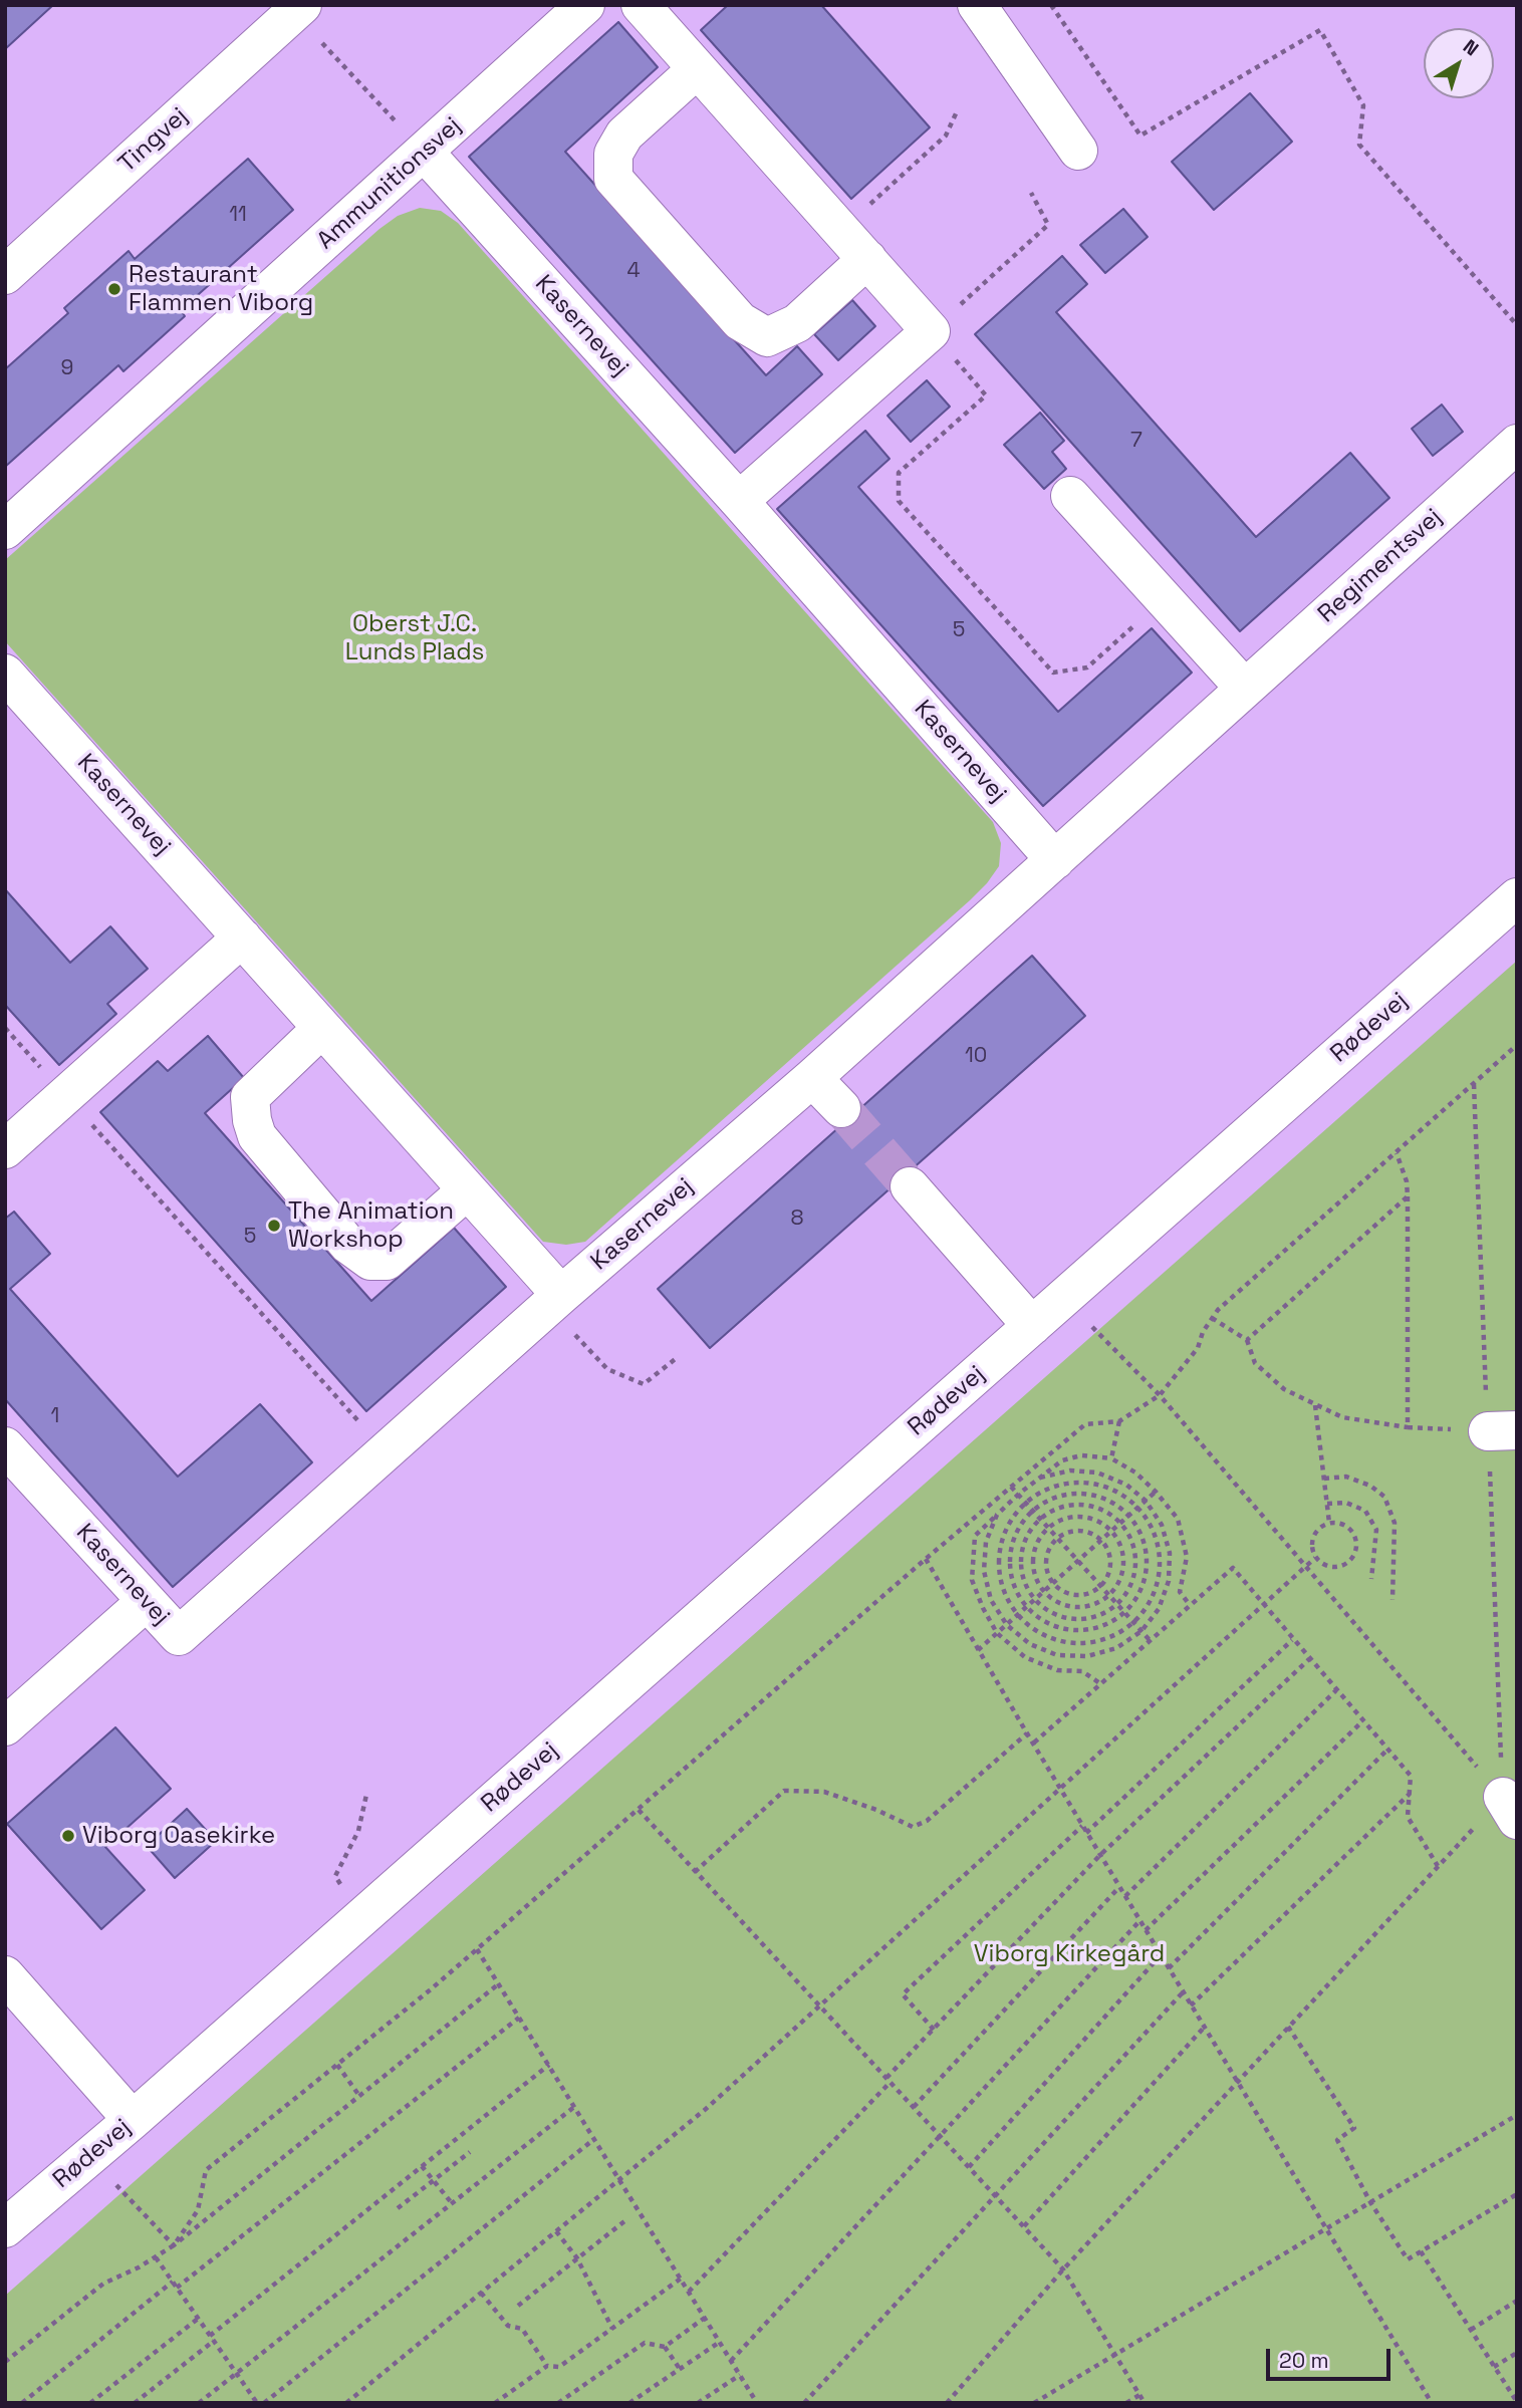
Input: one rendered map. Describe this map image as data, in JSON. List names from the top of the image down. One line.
{"streets":{"street":["Tingvej","Ammunitionsvej","Kasernevej","Regimentsvej","Rødevej"]},"crossings":[["Ammunitionsvej","Kasernevej"],["Kasernevej","Regimentsvej"]],"parks":["Oberst J.C. Lunds Plads","Viborg Kirkegård"],"places":["Restaurant Flammen Viborg","The Animation Workshop","Viborg Oasekirke"],"house_numbers":["11","4","9","7","5","10","8","5","1"],"scale_bar":"20 m","north":"top right"}
